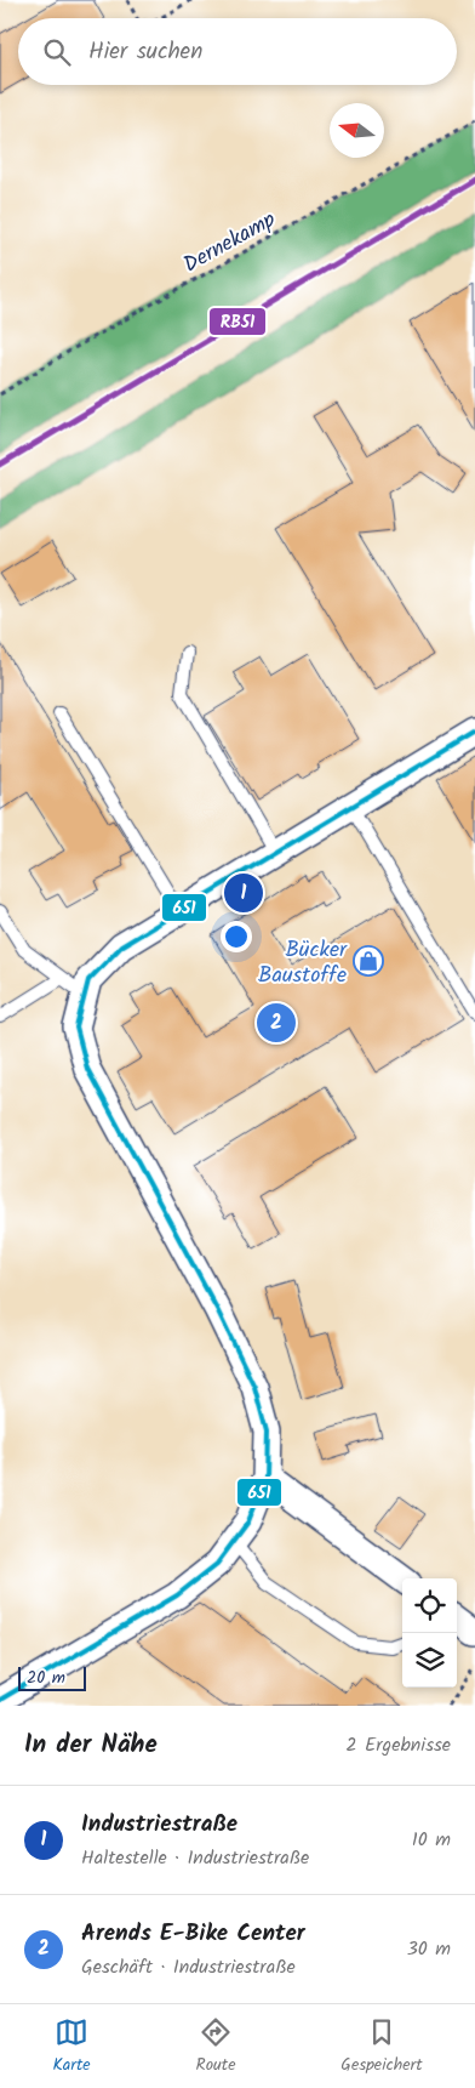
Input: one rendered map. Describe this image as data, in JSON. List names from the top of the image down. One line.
{"streets":{"path":["Dernekamp"]},"places":{"shop":["Bücker Baustoffe"]},"lines":["transit line RB51","transit line 651"],"scale_bar":"20 m","north":"left","page":{"search":"Hier suchen","pins":["1","2"],"scale":"20 m","heading":["In der Nähe","2 Ergebnisse"],"list":[{"mark":"1","name":"Industriestraße","note":"Haltestelle · Industriestraße","value":"10 m"},{"mark":"2","name":"Arends E-Bike Center","note":"Geschäft · Industriestraße","value":"30 m"}],"nav":["Karte","Route","Gespeichert"]}}
